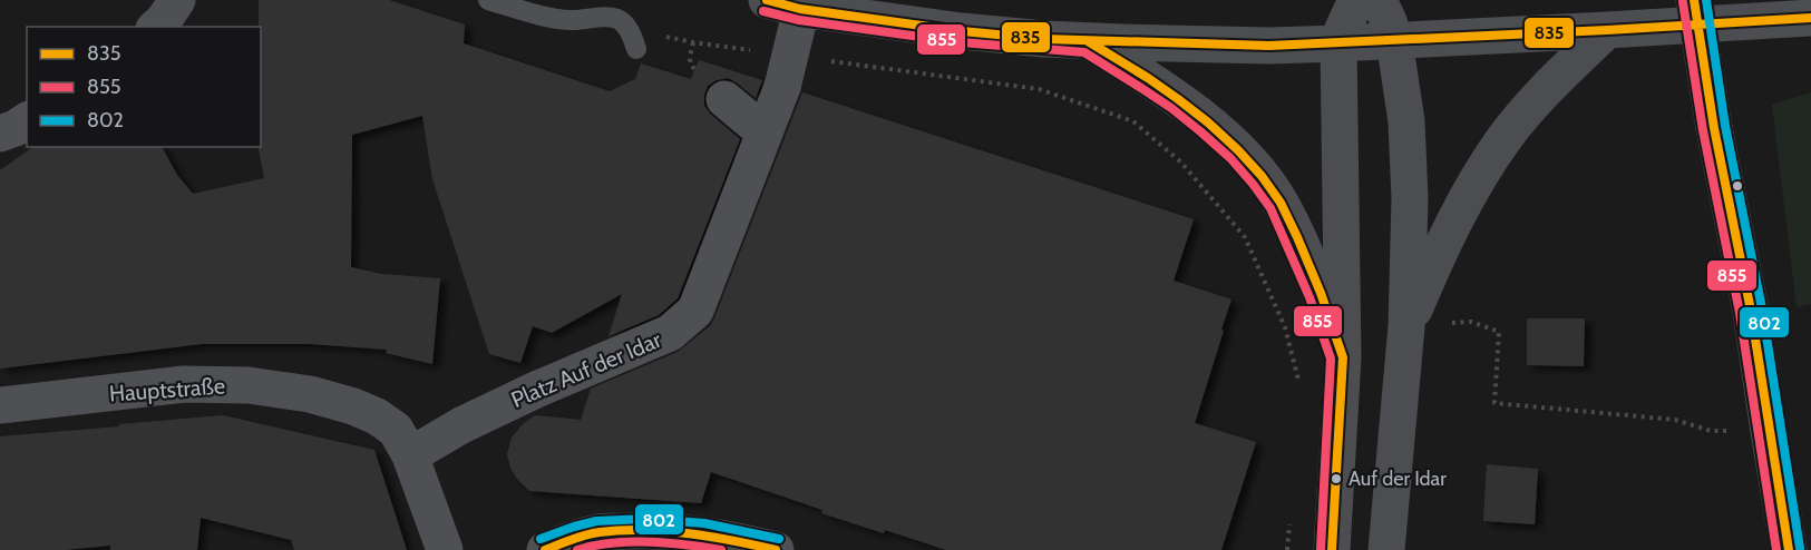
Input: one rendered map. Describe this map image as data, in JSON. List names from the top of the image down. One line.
{"streets":{"street":["Platz Auf der Idar","Hauptstraße"]},"crossings":[["Platz Auf der Idar","Hauptstraße"]],"places":["Auf der Idar"],"lines":["transit line 835","transit line 802","transit line 855"],"legend":["835","855","802"]}
